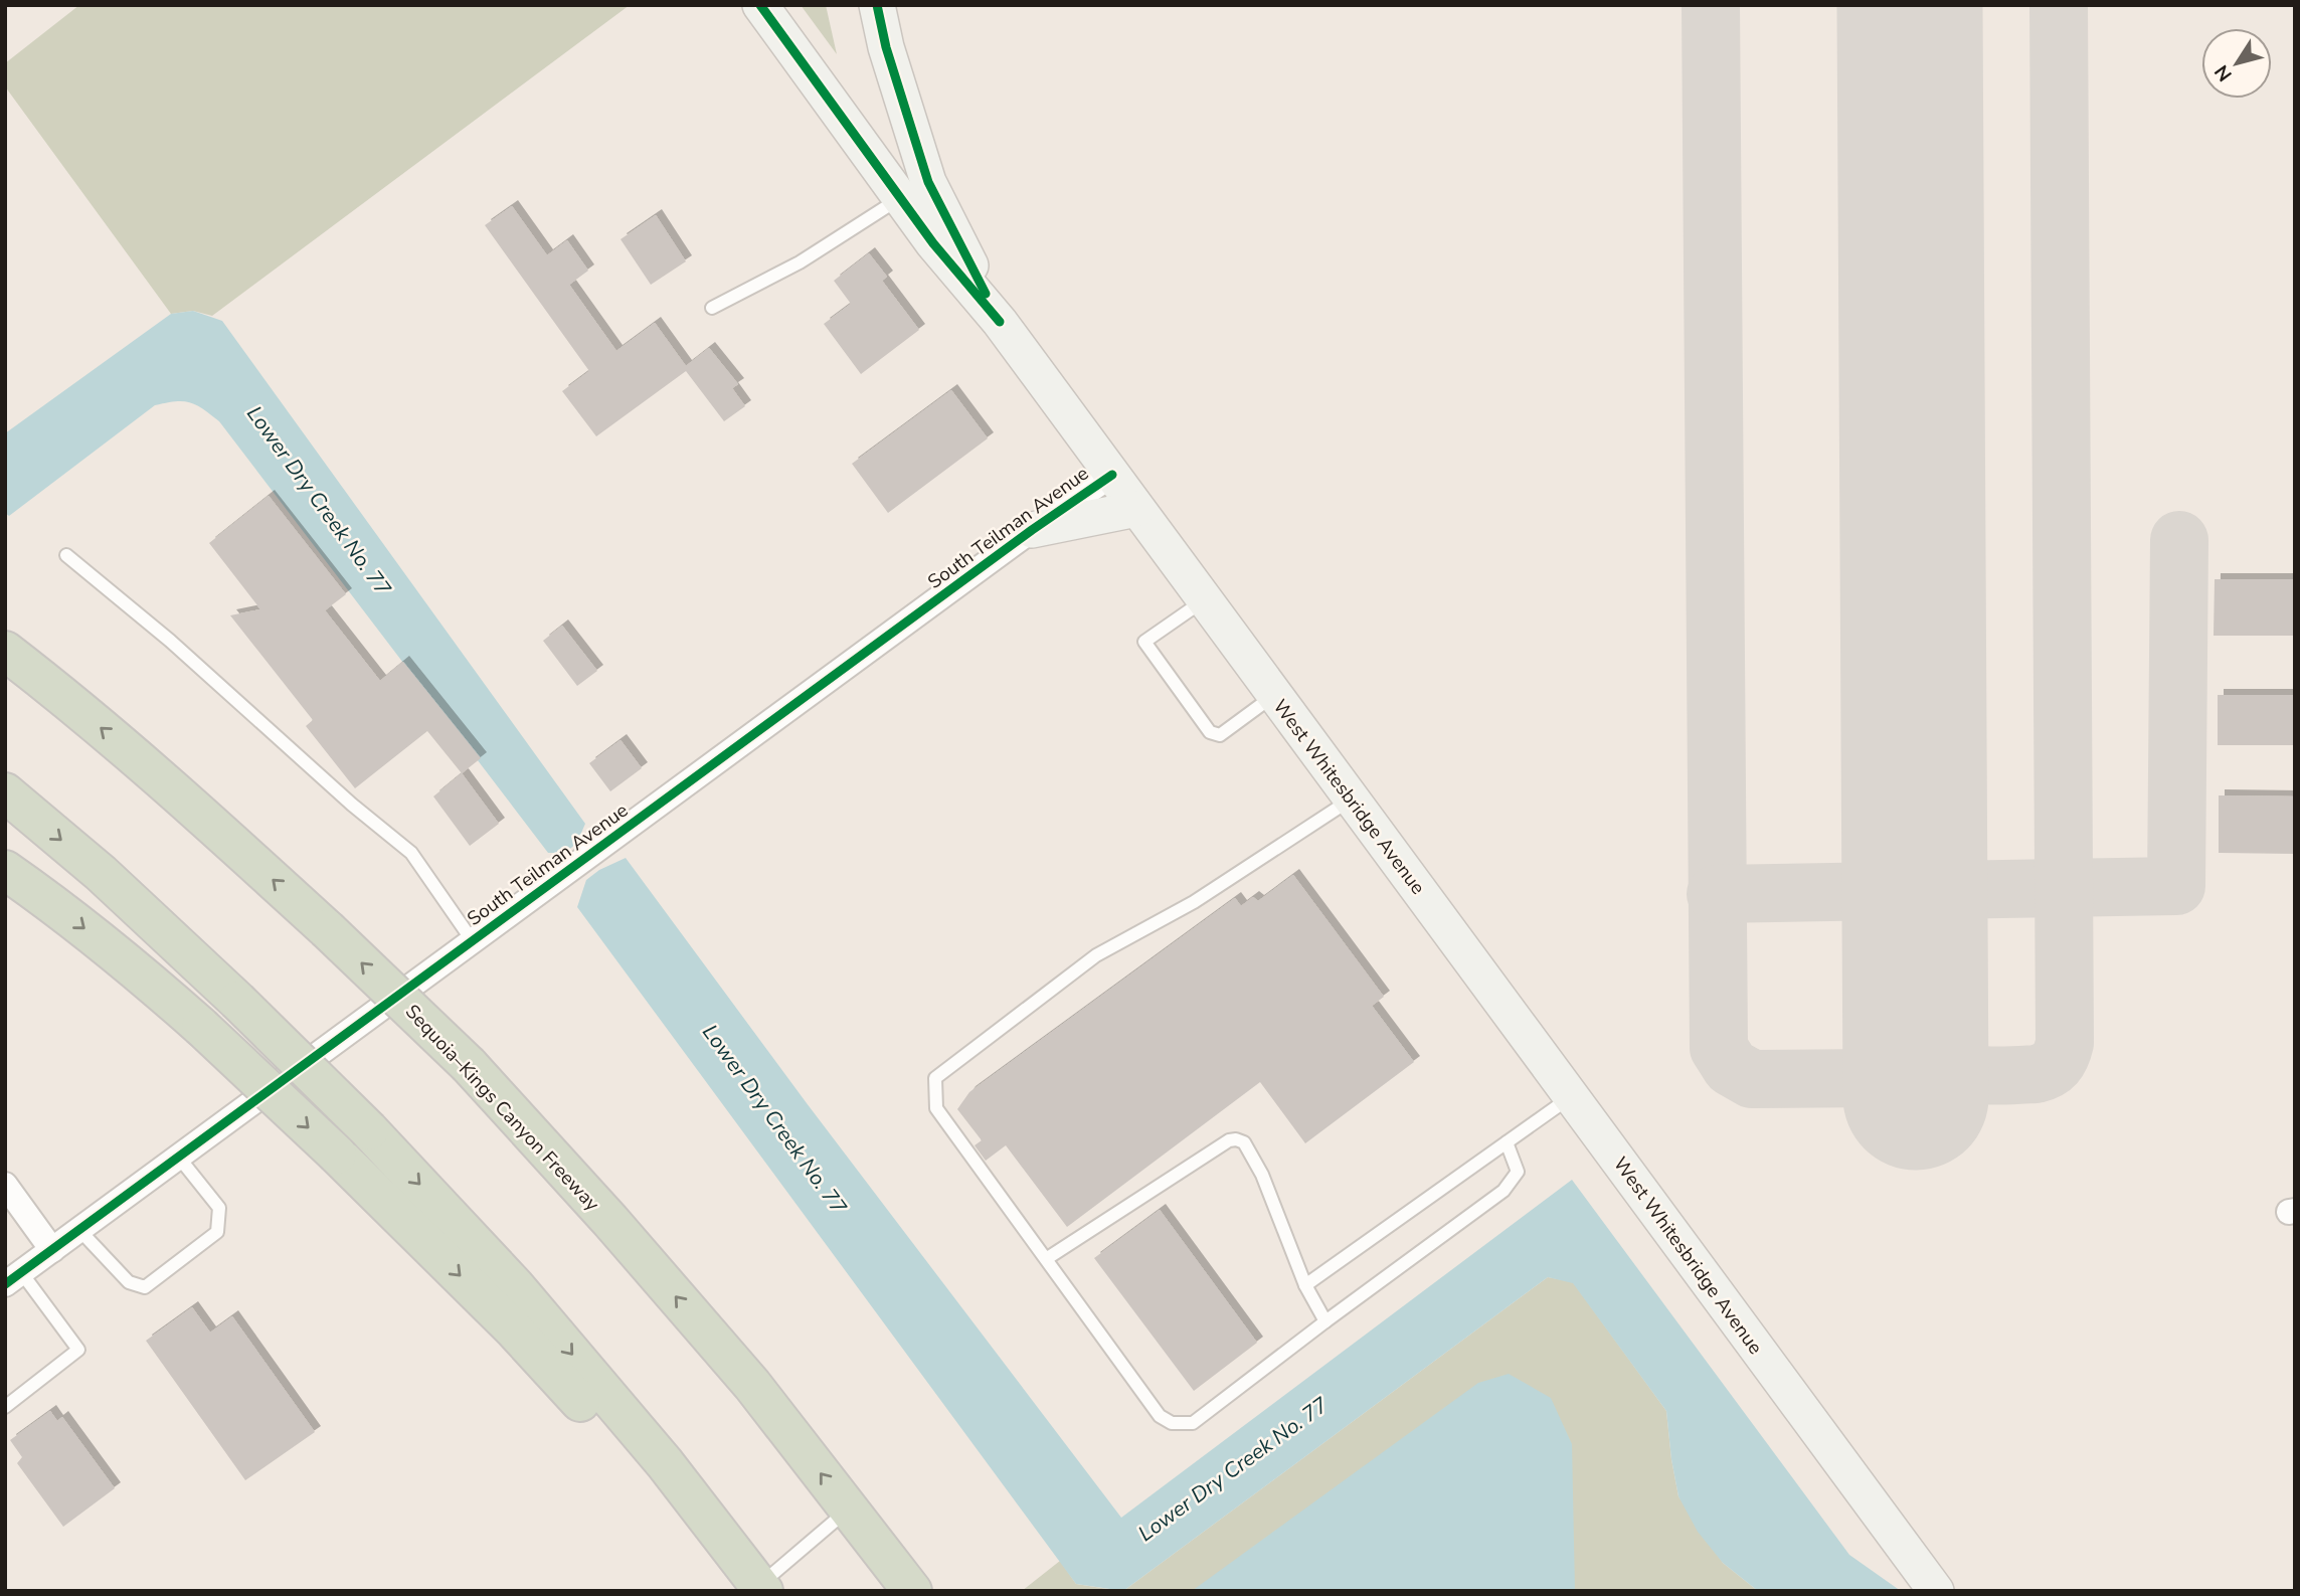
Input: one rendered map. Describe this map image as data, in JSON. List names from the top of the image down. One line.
{"streets":{"highway":["Sequoia–Kings Canyon Freeway"],"main road":["West Whitesbridge Avenue"],"street":["South Teilman Avenue"]},"crossings":[["South Teilman Avenue","West Whitesbridge Avenue"]],"water":["Lower Dry Creek No. 77"],"north":"bottom left"}
